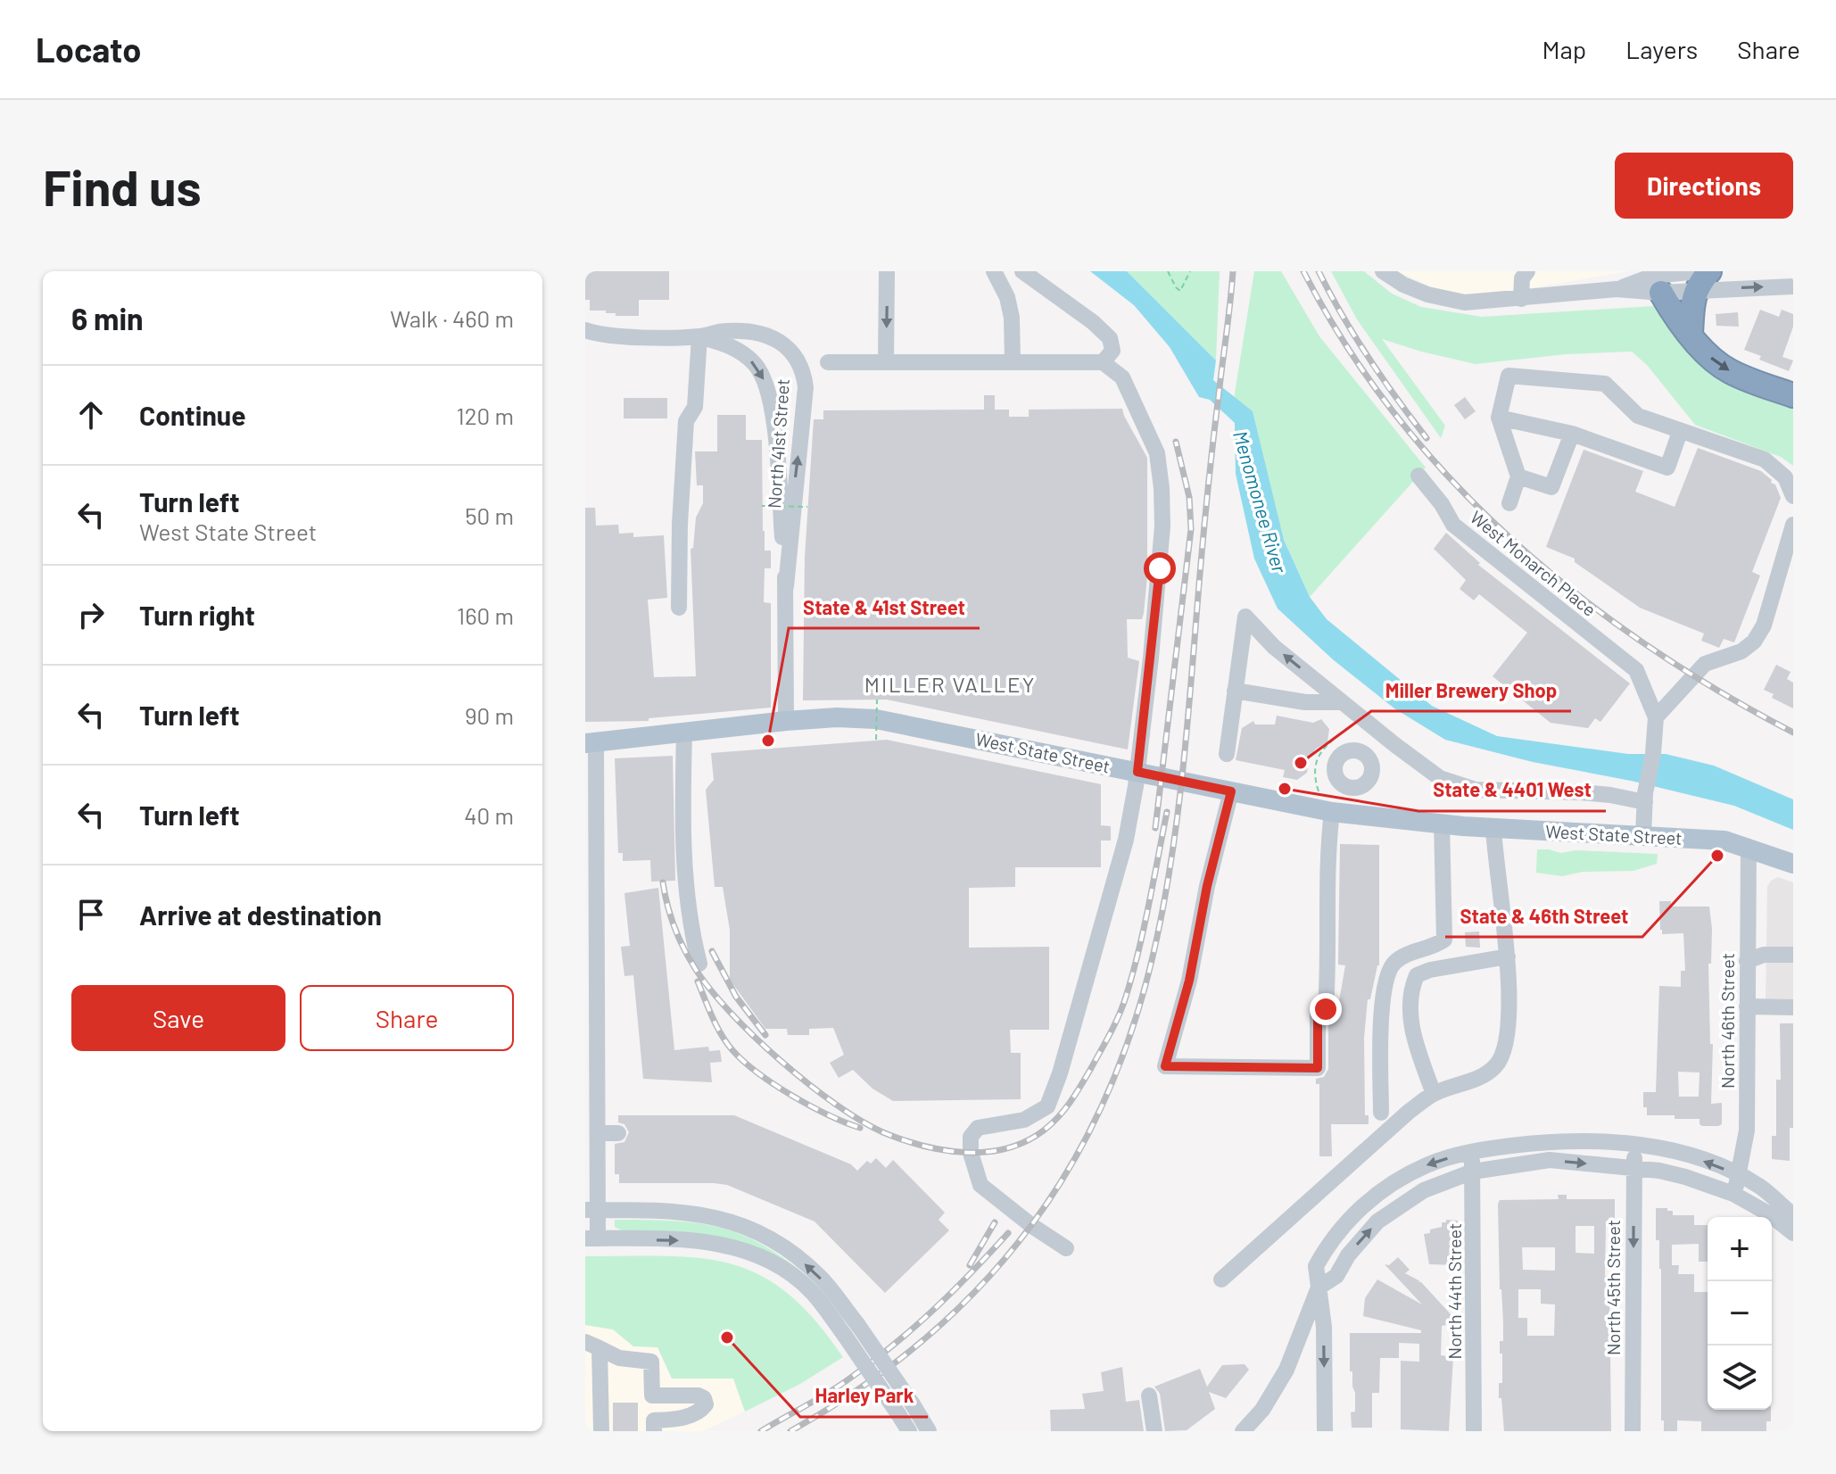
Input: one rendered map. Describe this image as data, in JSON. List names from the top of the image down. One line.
{"streets":{"main road":["West State Street"],"street":["North 41st Street","West Monarch Place","North 46th Street","North 45th Street","North 44th Street"]},"crossings":[["North 41st Street","West State Street"],["West State Street","North 46th Street"]],"one_way":["North 45th Street"],"districts":["MILLER VALLEY"],"water":["Menomonee River"],"places":["State & 41st Street","Miller Brewery Shop","State & 4401 West","State & 46th Street","Harley Park"],"page":{"header":"Locato","nav":["Map","Layers","Share"],"buttons":["Directions",["Save","Share"]],"title":"Find us","heading":["6 min","Walk · 460 m"],"list":[["Continue","120 m"],["Turn left","West State Street","50 m"],["Turn right","160 m"],["Turn left","90 m"],["Turn left","40 m"],"Arrive at destination"],"map_buttons":["+","−"]}}
